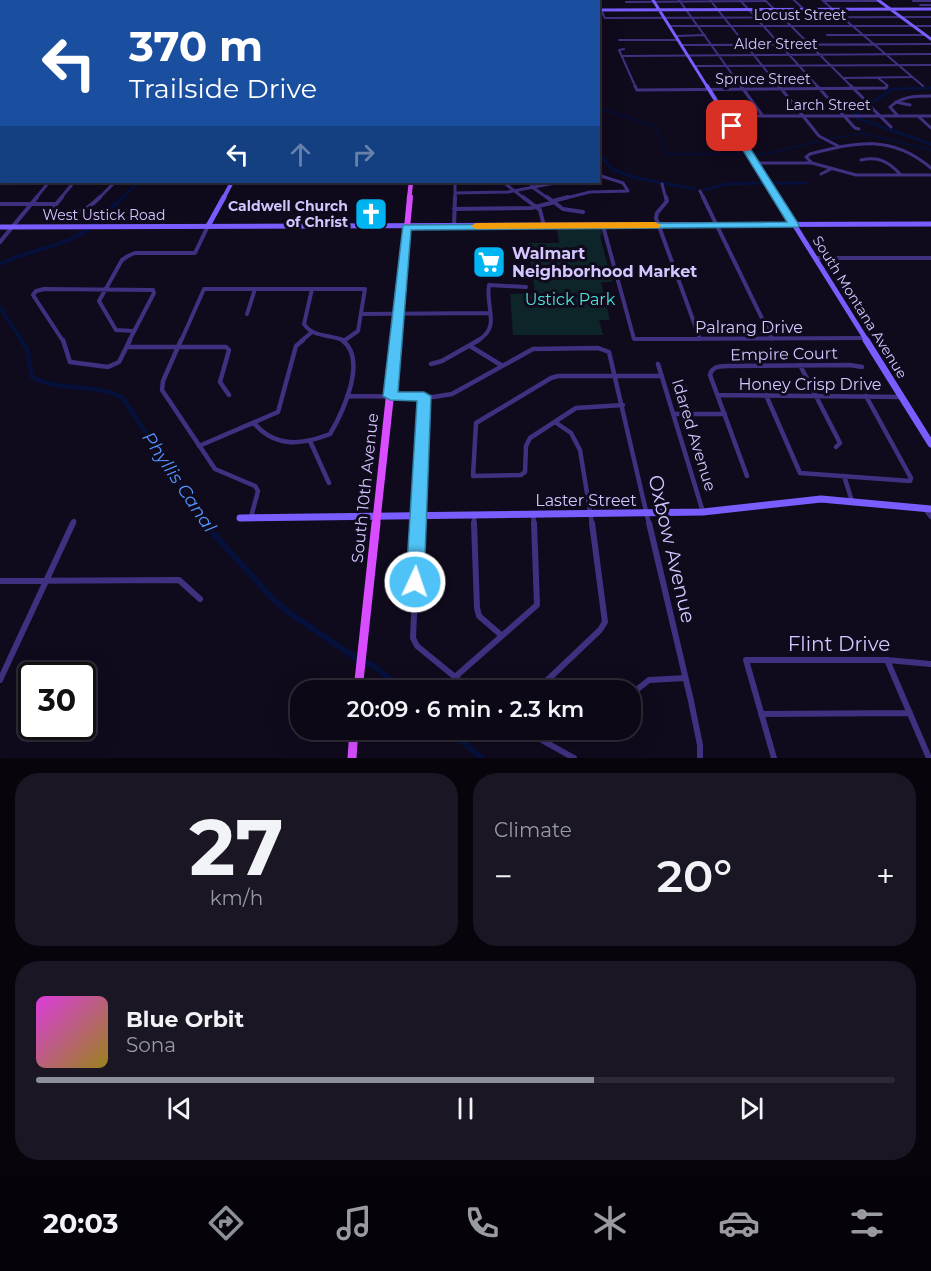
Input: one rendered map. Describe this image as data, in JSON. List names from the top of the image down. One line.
{"streets":{"main road":["West Ustick Road","South Montana Avenue","South 10th Avenue","Laster Street"],"street":["Locust Street","Alder Street","Spruce Street","Larch Street","Palrang Drive","Empire Court","Honey Crisp Drive","Idared Avenue","Oxbow Avenue","Flint Drive"]},"crossings":[["Locust Street","South Montana Avenue"],["Alder Street","Spruce Street"],["Alder Street","South Montana Avenue"],["Spruce Street","South Montana Avenue"],["Larch Street","South Montana Avenue"],["West Ustick Road","South Montana Avenue"],["West Ustick Road","Palrang Drive"],["West Ustick Road","South 10th Avenue"],["South Montana Avenue","Palrang Drive"],["South Montana Avenue","Honey Crisp Drive"],["Empire Court","Honey Crisp Drive"],["Idared Avenue","Laster Street"],["South 10th Avenue","Laster Street"],["Laster Street","Oxbow Avenue"]],"water":["Phyllis Canal"],"parks":["Ustick Park"],"places":{"church":["Caldwell Church of Christ"],"supermarket":["Walmart Neighborhood Market"]},"page":{"turn":["370 m","Trailside Drive"],"limit":"30","trip":"20:09 · 6 min · 2.3 km","tile":[["27","km/h"],"Climate"],"heat":["−","20°","+"],"song":["Blue Orbit","Sona"],"tabs":"20:03"}}
